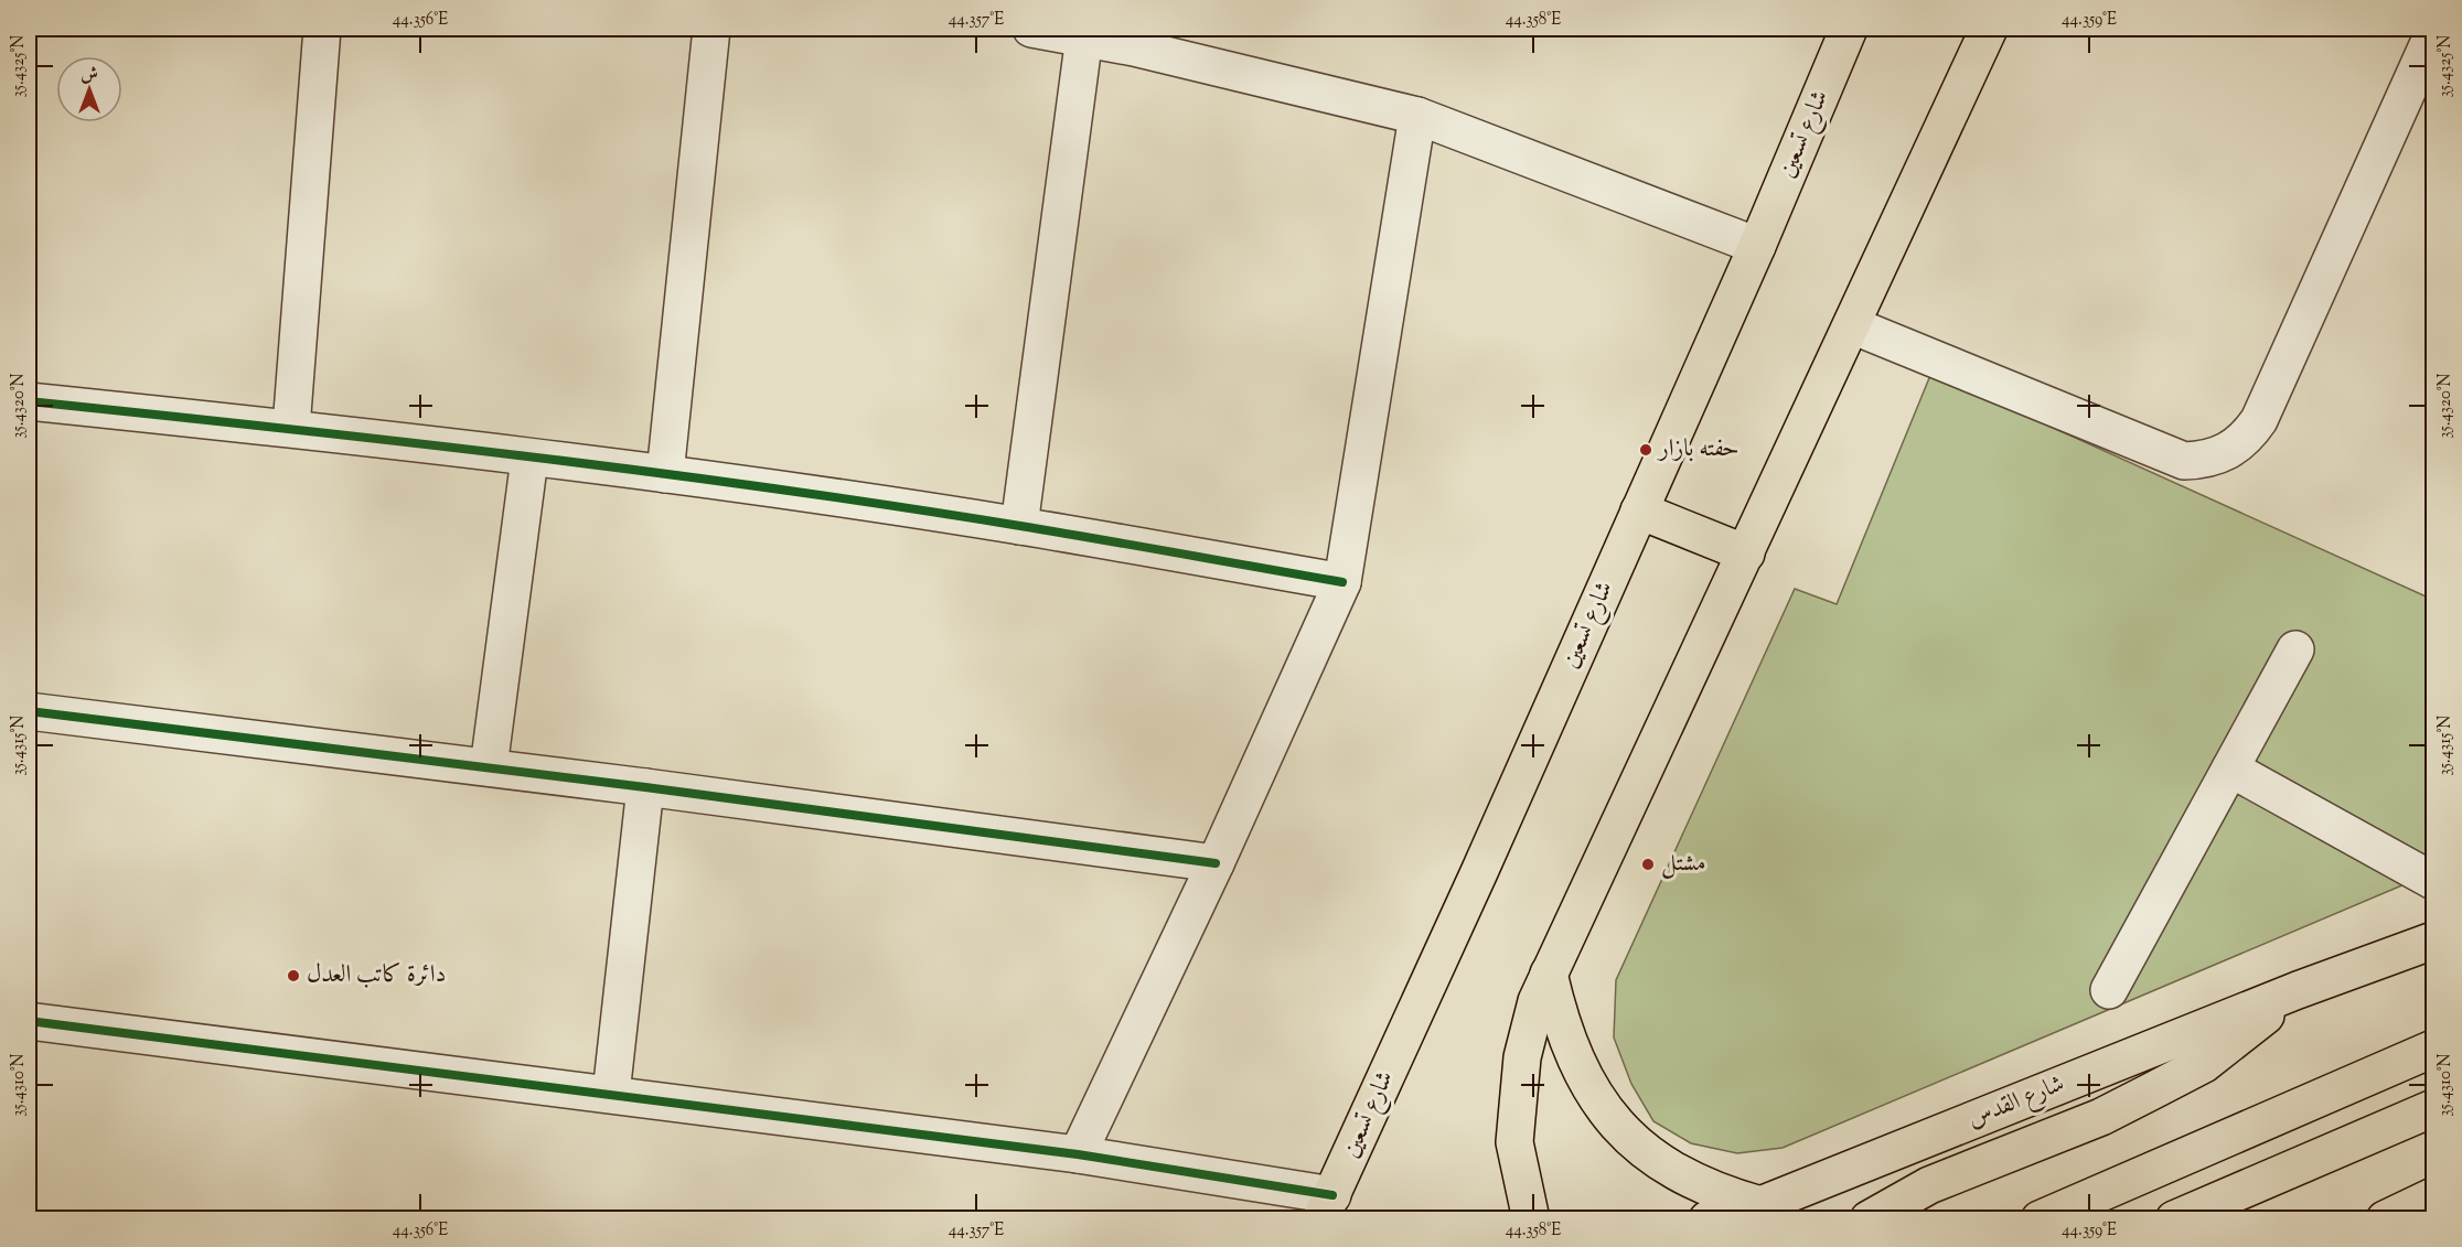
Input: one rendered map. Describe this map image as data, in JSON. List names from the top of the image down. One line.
{"streets":{"main road":["شارع تسعين","شارع القدس"]},"places":["حفته بازار","مشتل","دائرة كاتب العدل"],"north":"top","coordinates":["44.356°E","44.357°E","44.358°E","44.359°E","35.4325°N","35.4320°N","35.4315°N","35.4310°N"]}
